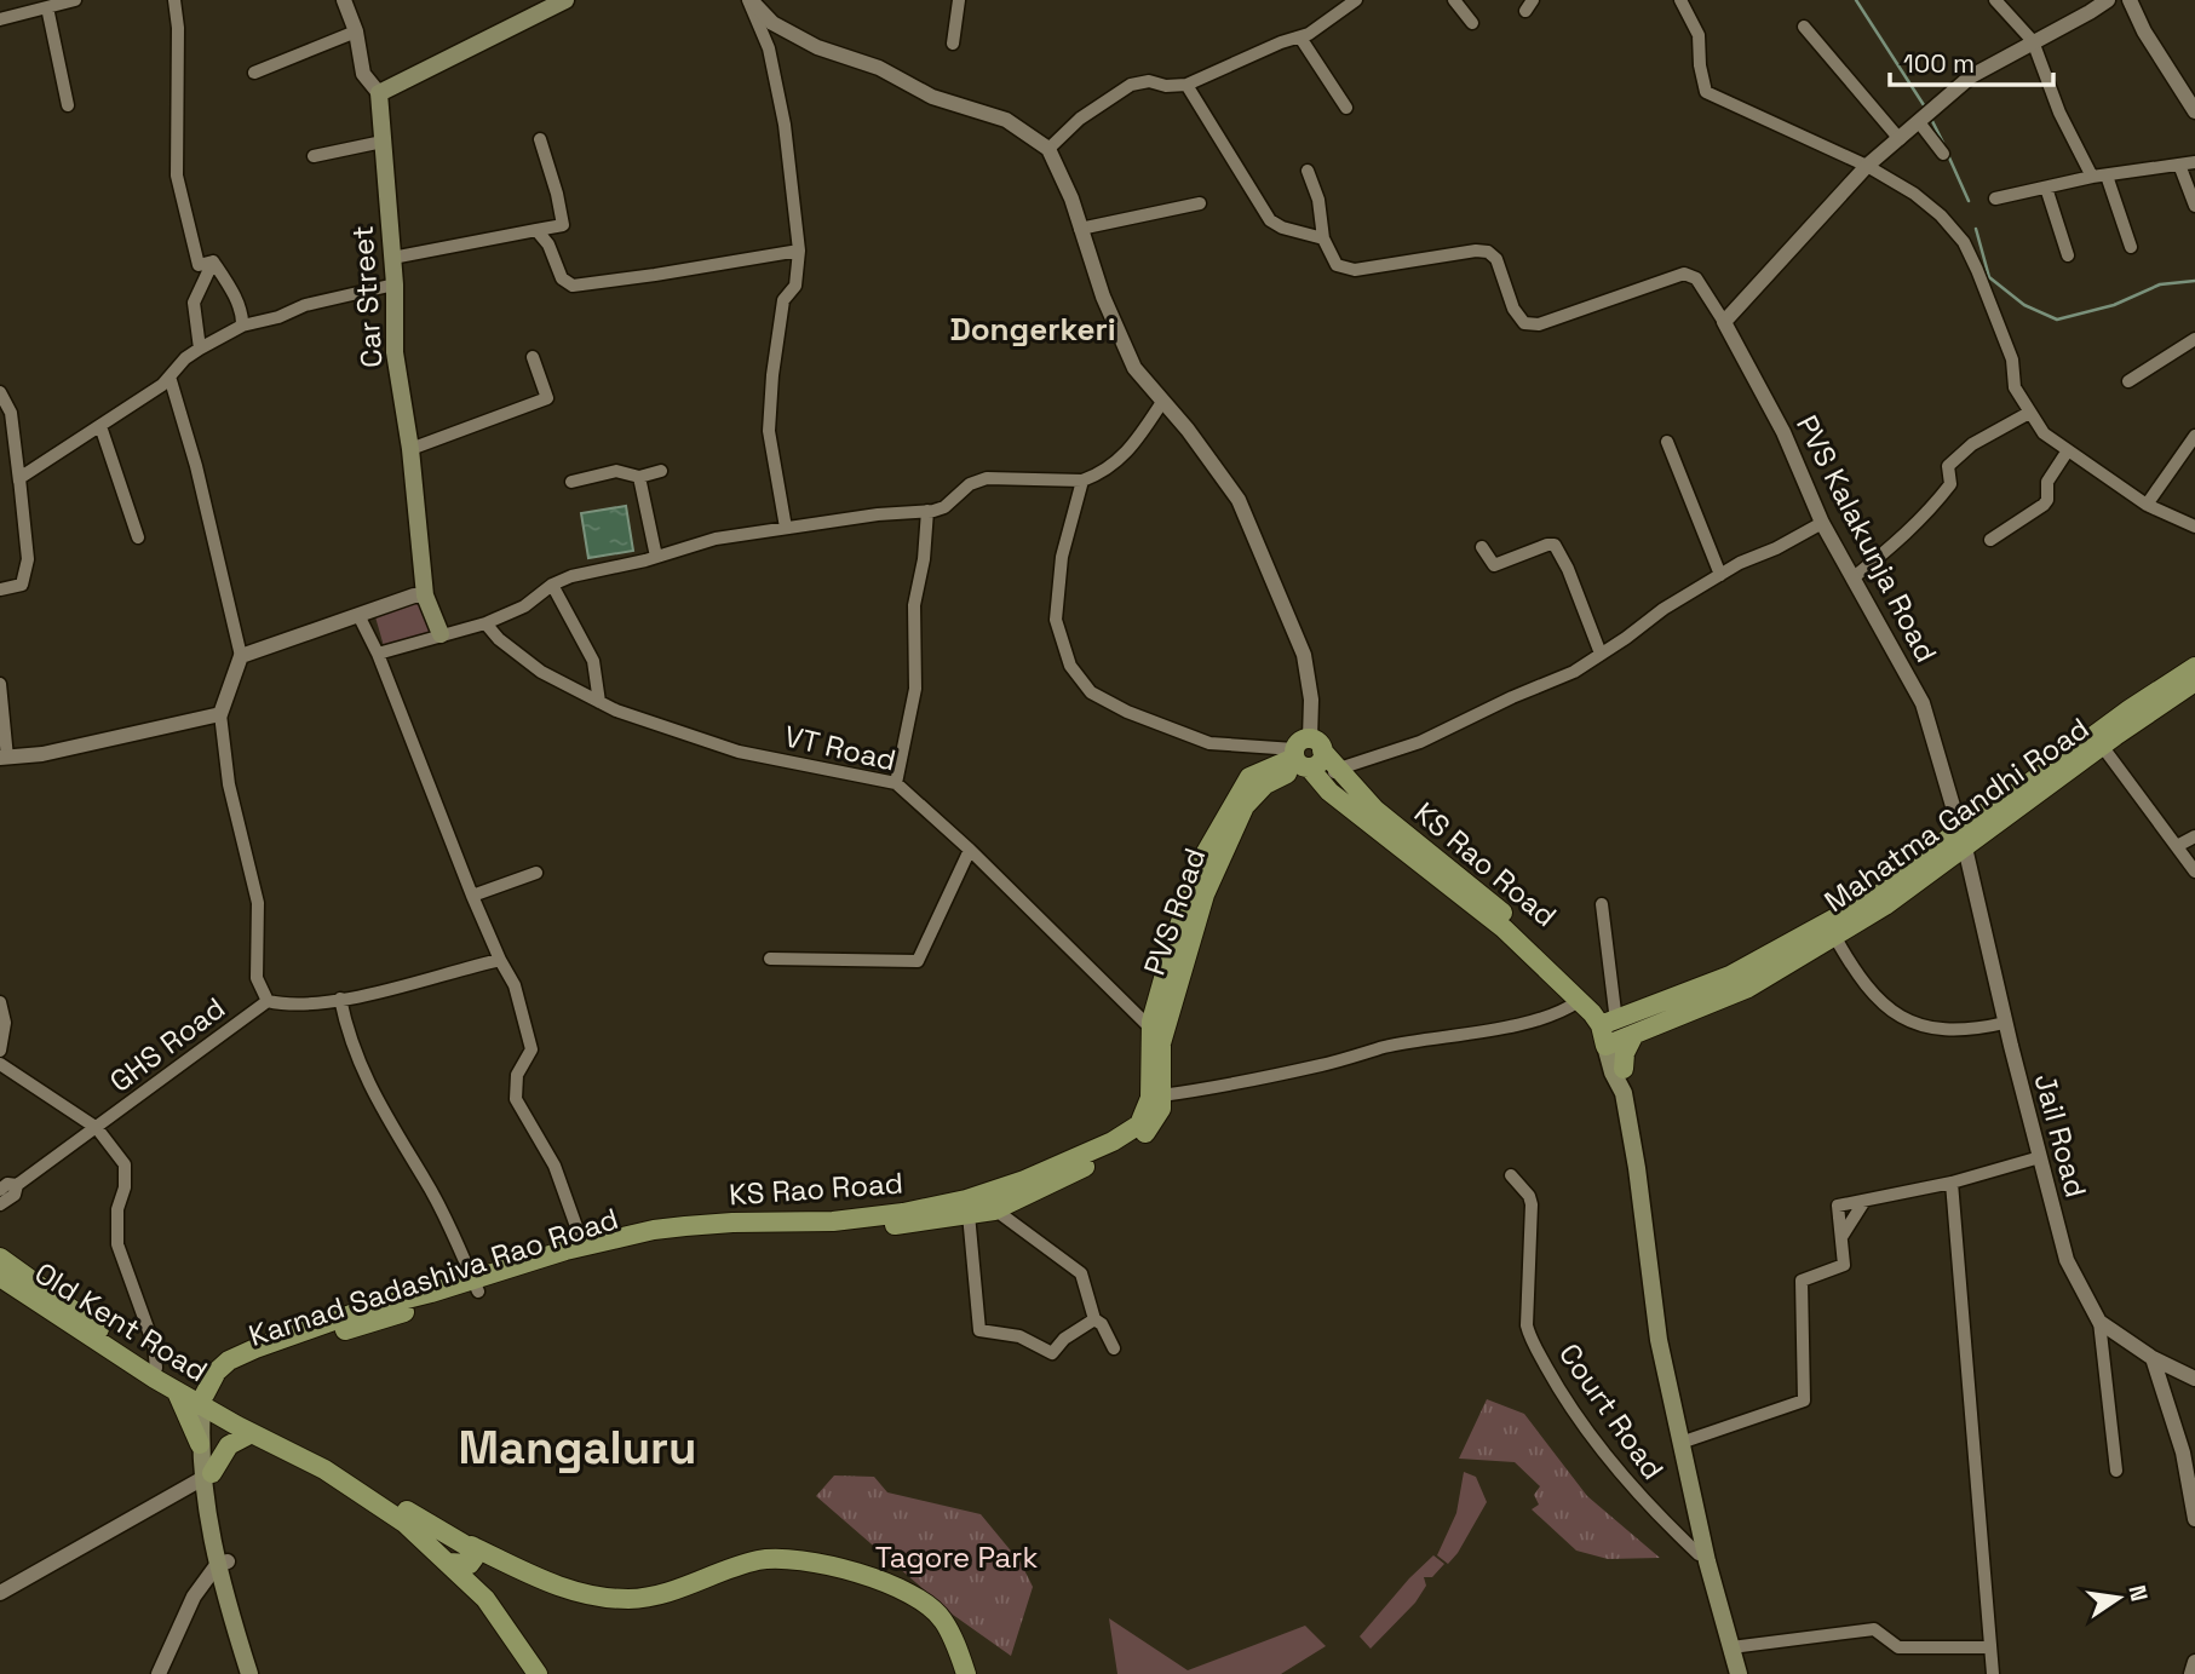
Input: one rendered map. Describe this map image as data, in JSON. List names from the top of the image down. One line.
{"streets":{"main road":["Car Street","Mahatma Gandhi Road","KS Rao Road","PVS Road","Karnad Sadashiva Rao Road","Old Kent Road"],"street":["PVS Kalakunja Road","VT Road","GHS Road","Jail Road","Court Road"]},"crossings":[["PVS Kalakunja Road","Mahatma Gandhi Road"],["PVS Kalakunja Road","Jail Road"],["VT Road","KS Rao Road"],["VT Road","PVS Road"],["Mahatma Gandhi Road","KS Rao Road"],["Mahatma Gandhi Road","Jail Road"],["KS Rao Road","PVS Road"],["KS Rao Road","Karnad Sadashiva Rao Road"],["PVS Road","Karnad Sadashiva Rao Road"],["Karnad Sadashiva Rao Road","Old Kent Road"]],"districts":["Dongerkeri","Mangaluru"],"parks":["Tagore Park"],"scale_bar":"100 m","north":"right"}
